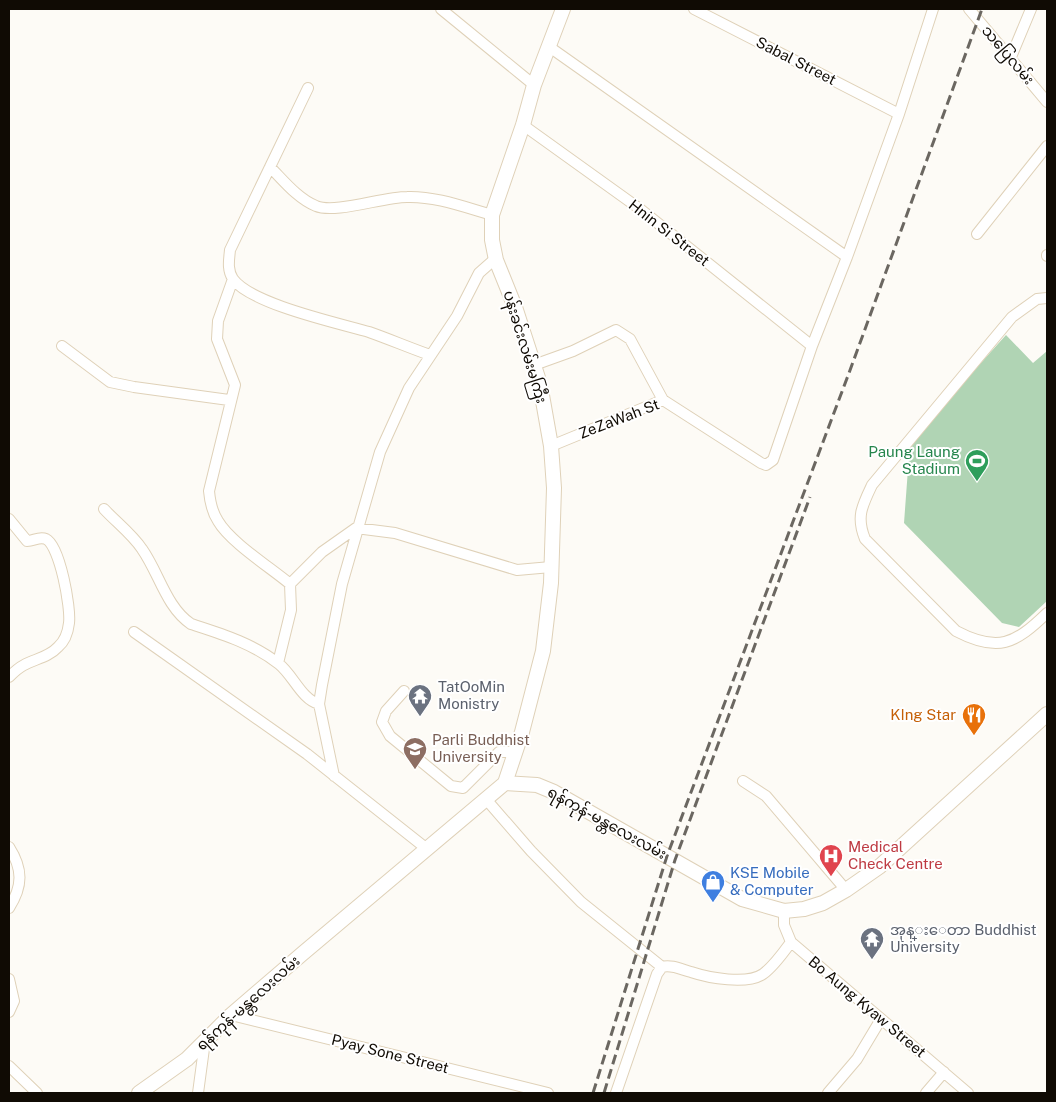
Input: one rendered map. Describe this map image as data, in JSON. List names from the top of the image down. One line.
{"streets":{"main road":["ပန်းခင်းလမ်းမကြီး","ရန်ကုန်-မန္တလေးလမ်း"],"street":["သပြေလမ်း","Sabal Street","Hnin Si Street","ZeZaWah St","Bo Aung Kyaw Street","Pyay Sone Street"]},"crossings":[["Hnin Si Street","ပန်းခင်းလမ်းမကြီး"],["Hnin Si Street","ZeZaWah St"],["ပန်းခင်းလမ်းမကြီး","ZeZaWah St"],["ပန်းခင်းလမ်းမကြီး","ရန်ကုန်-မန္တလေးလမ်း"],["ရန်ကုန်-မန္တလေးလမ်း","Bo Aung Kyaw Street"],["ရန်ကုန်-မန္တလေးလမ်း","Pyay Sone Street"]],"places":{"sports":["Paung Laung Stadium"],"temple":["TatOoMin Monistry","အုန္းေတာ Buddhist University"],"restaurant":["KIng Star"],"school or university":["Parli Buddhist University"],"hospital":["Medical Check Centre"],"shop":["KSE Mobile & Computer"]}}
